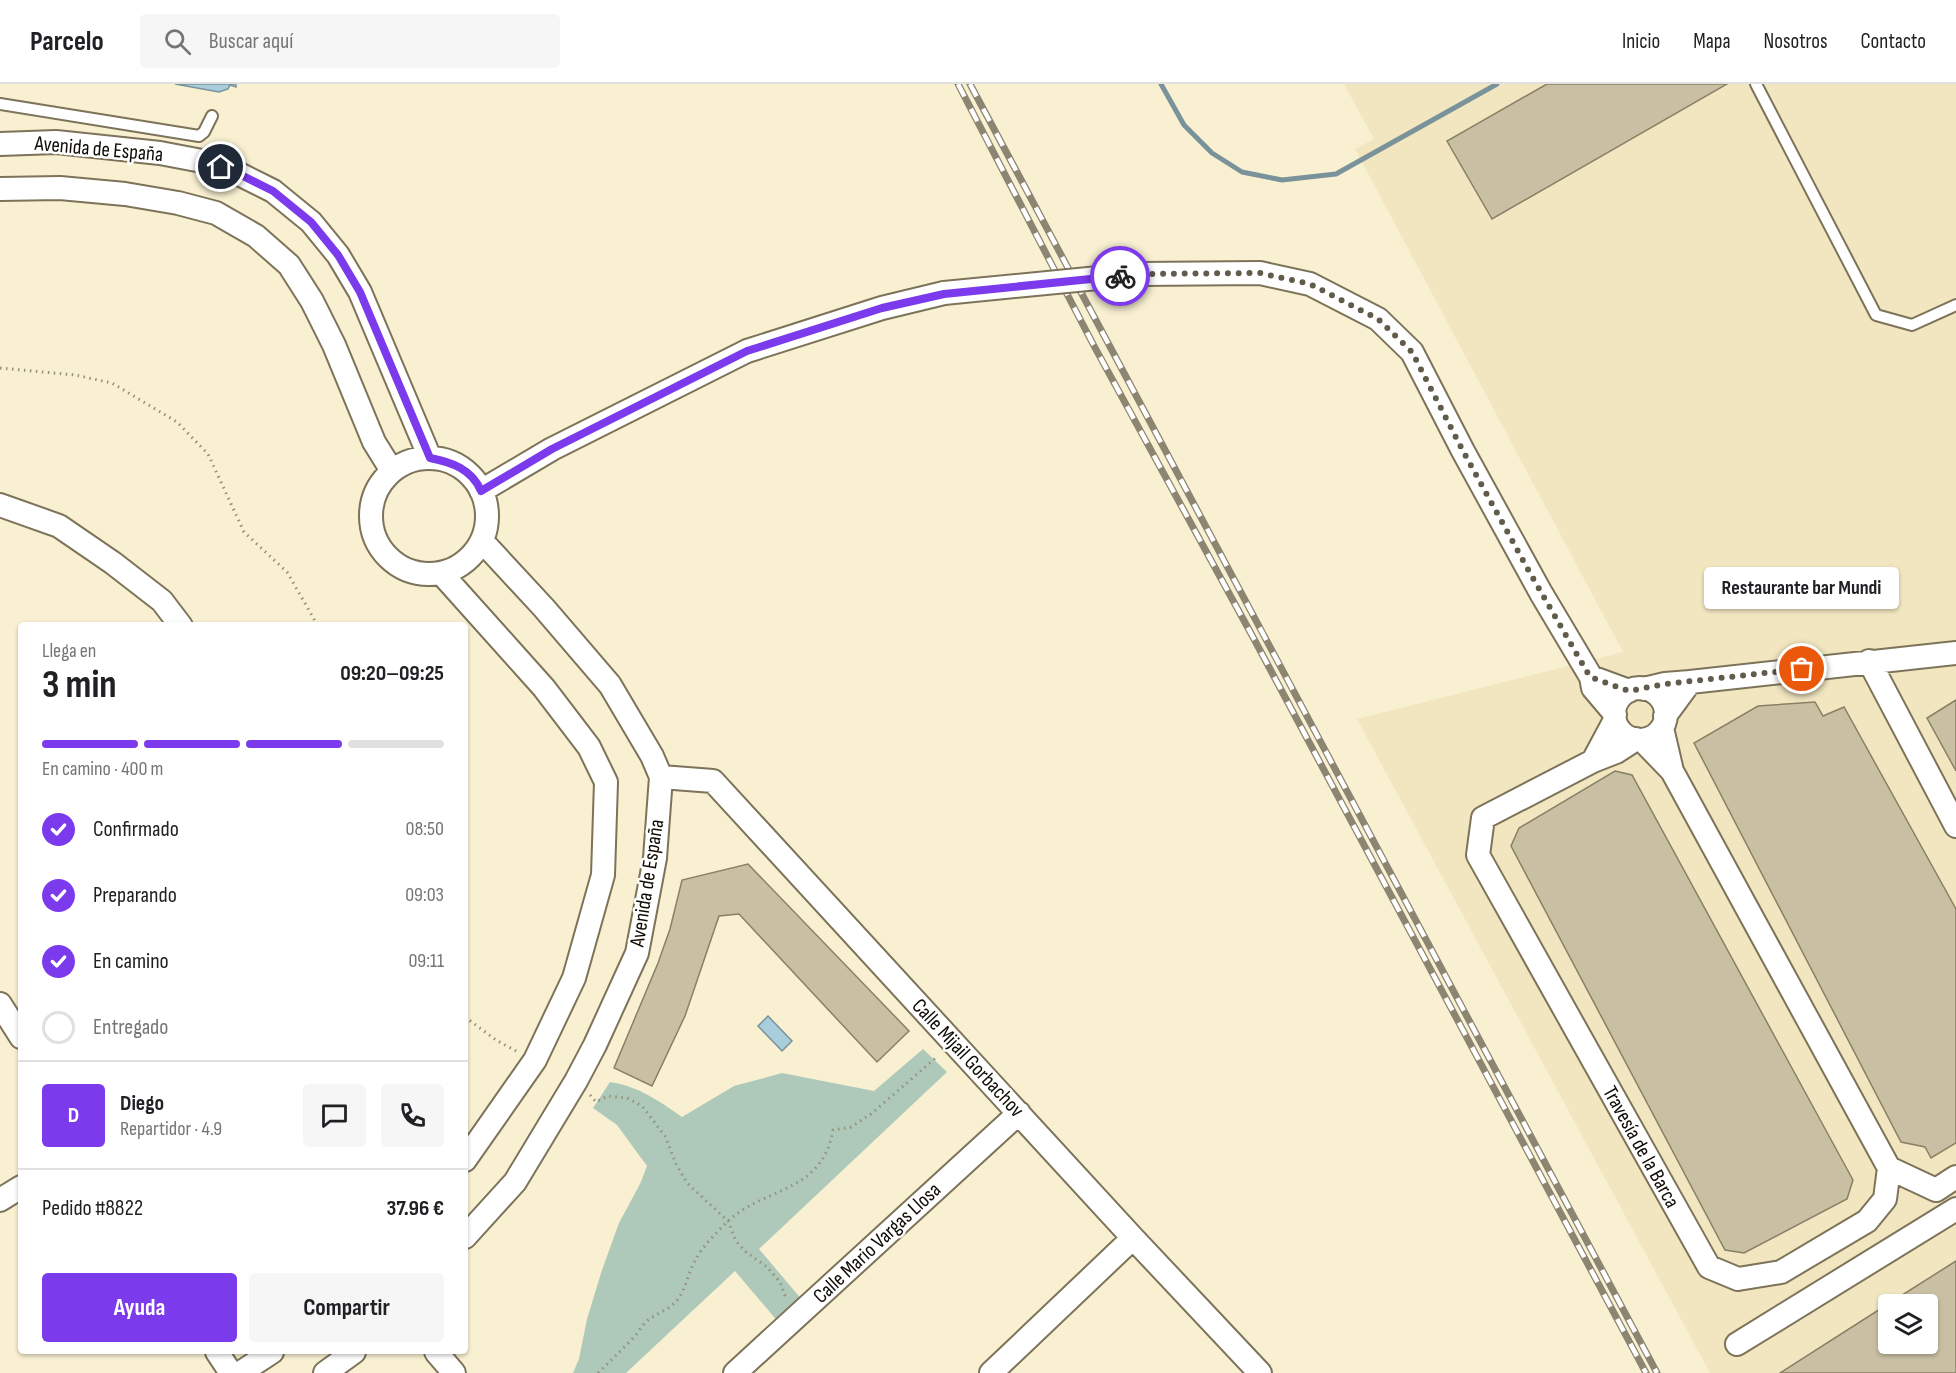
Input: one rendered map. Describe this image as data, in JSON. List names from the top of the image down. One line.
{"streets":{"street":["Avenida de España","Calle Mijail Gorbachov","Travesía de la Barca","Calle Mario Vargas Llosa"]},"crossings":[["Avenida de España","Calle Mijail Gorbachov"],["Calle Mijail Gorbachov","Calle Mario Vargas Llosa"]],"places":["Restaurante bar Mundi"],"page":{"header":"Parcelo","search":"Buscar aquí","nav":["Inicio","Mapa","Nosotros","Contacto"],"bubble":"Restaurante bar Mundi","heading":["3 min","Llega en","09:20–09:25"],"panel":["Diego","Repartidor · 4.9","Pedido #8822","37.96 €"],"bar":"En camino · 400 m","list":[["Confirmado","08:50"],["Preparando","09:03"],["En camino","09:11"],"Entregado"],"round":"D","buttons":["Ayuda","Compartir"]}}
